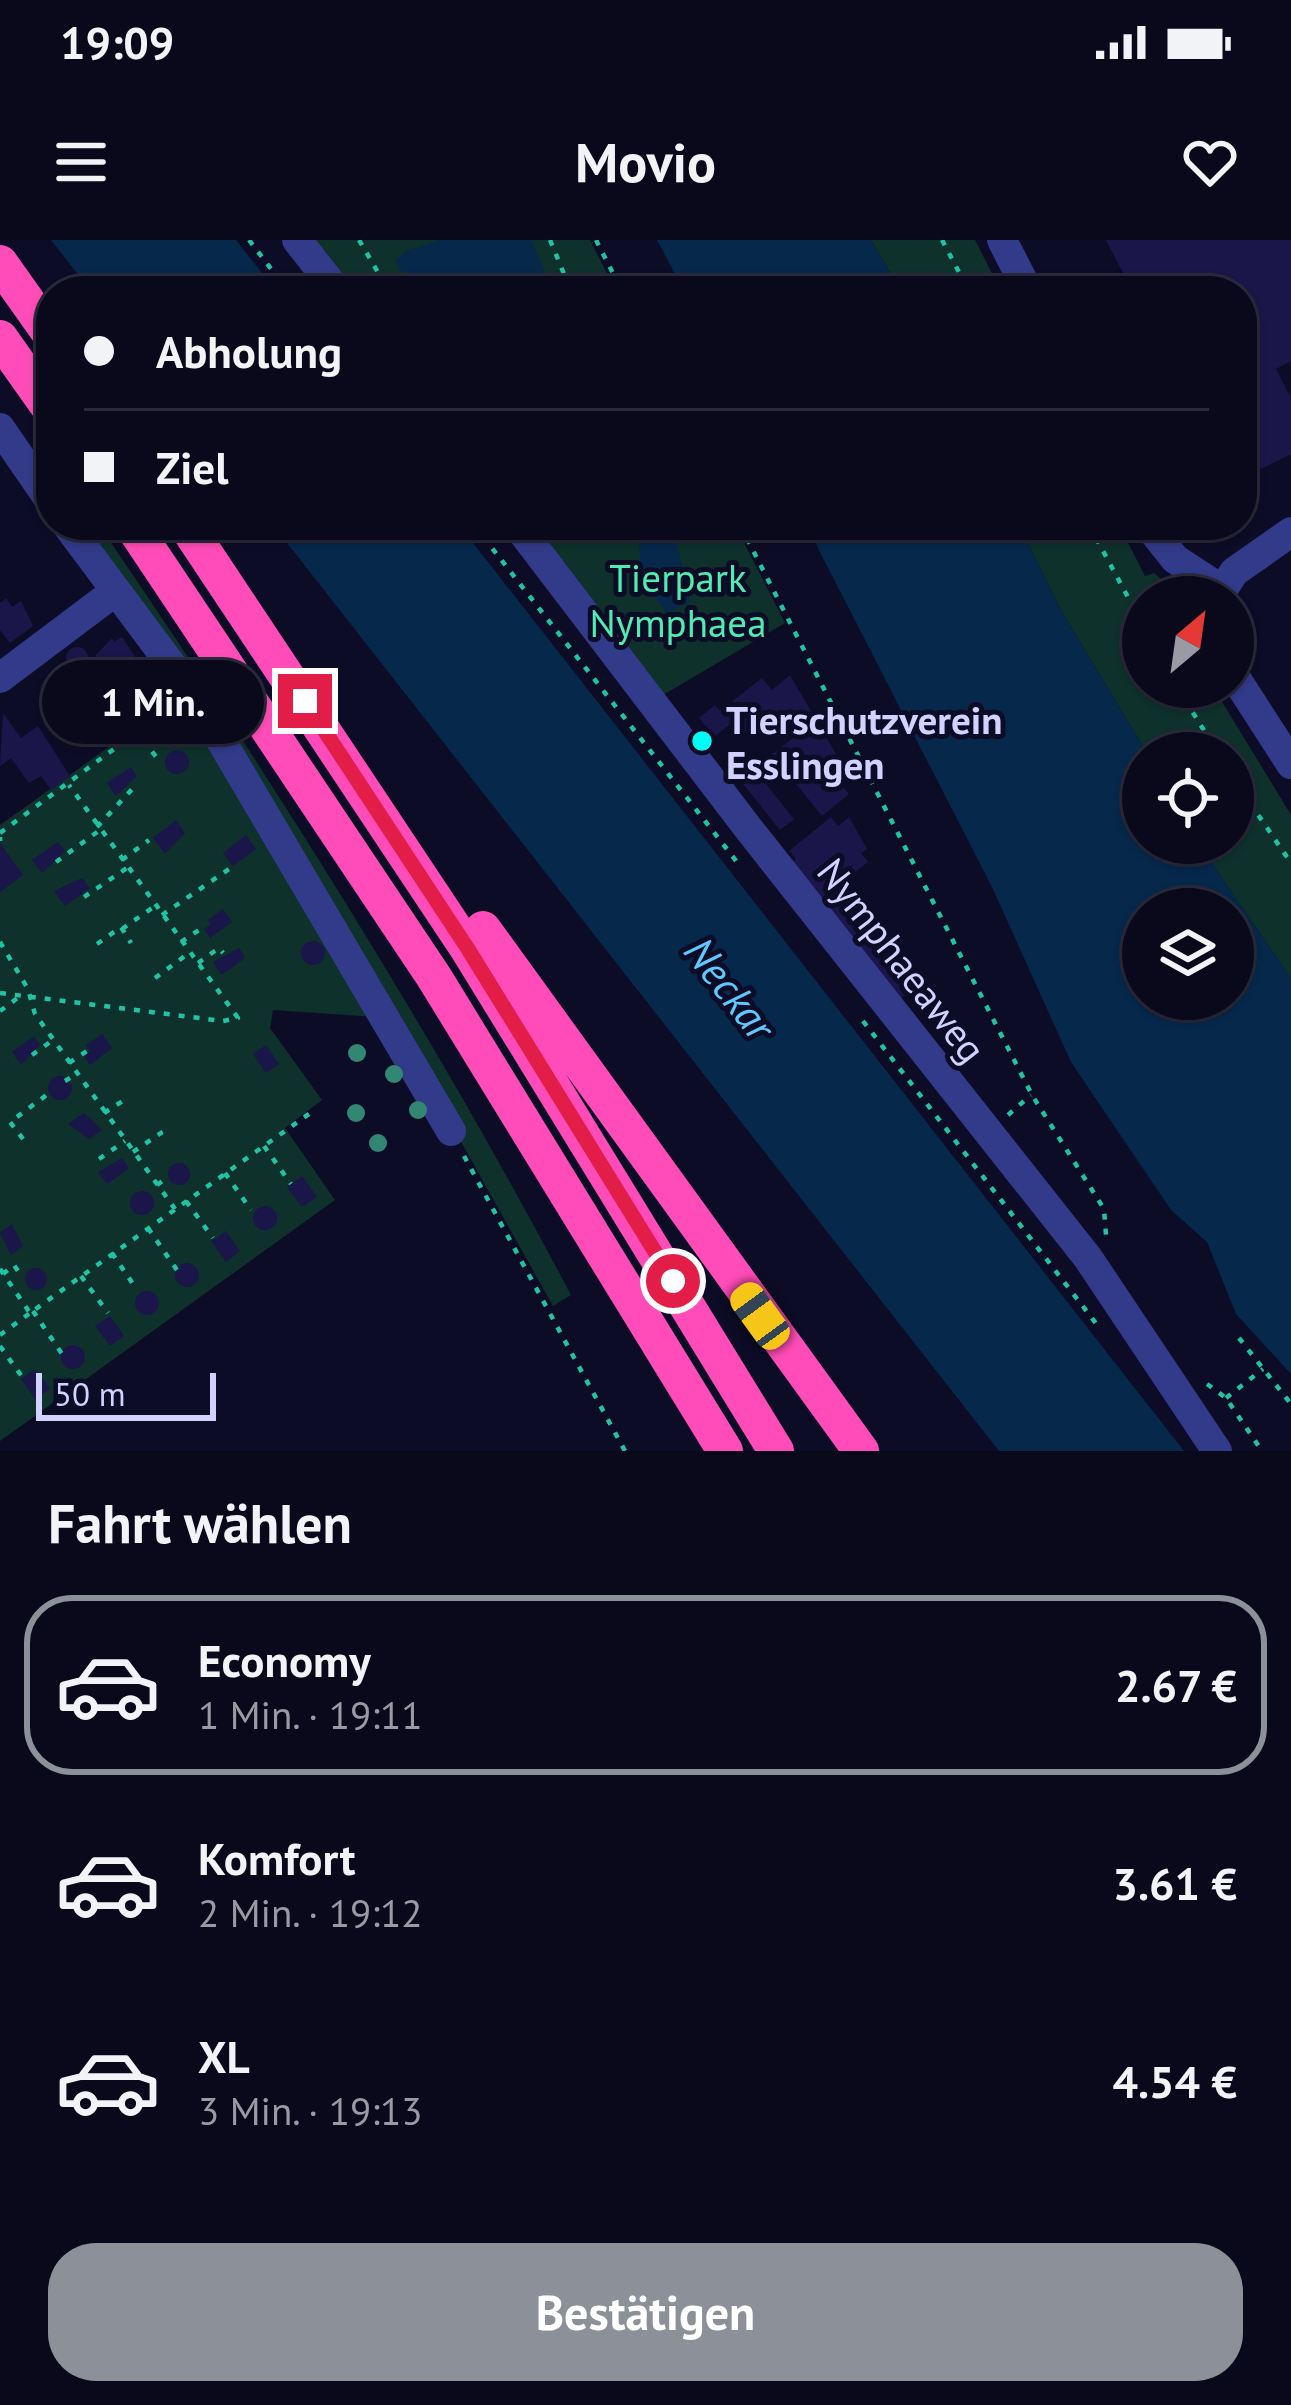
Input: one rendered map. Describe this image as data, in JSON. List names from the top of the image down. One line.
{"streets":{"street":["Nymphaeaweg"]},"water":["Neckar"],"parks":["Tierpark Nymphaea"],"places":["Tierschutzverein Esslingen"],"scale_bar":"50 m","north":"top right","page":{"status":"19:09","header":"Movio","banner":["Abholung","Ziel"],"bubble":"1 Min.","scale":"50 m","heading":"Fahrt wählen","list":[{"name":"Economy","note":"1 Min. · 19:11","value":"2.67 €"},{"name":"Komfort","note":"2 Min. · 19:12","value":"3.61 €"},{"name":"XL","note":"3 Min. · 19:13","value":"4.54 €"}],"buttons":"Bestätigen"}}
